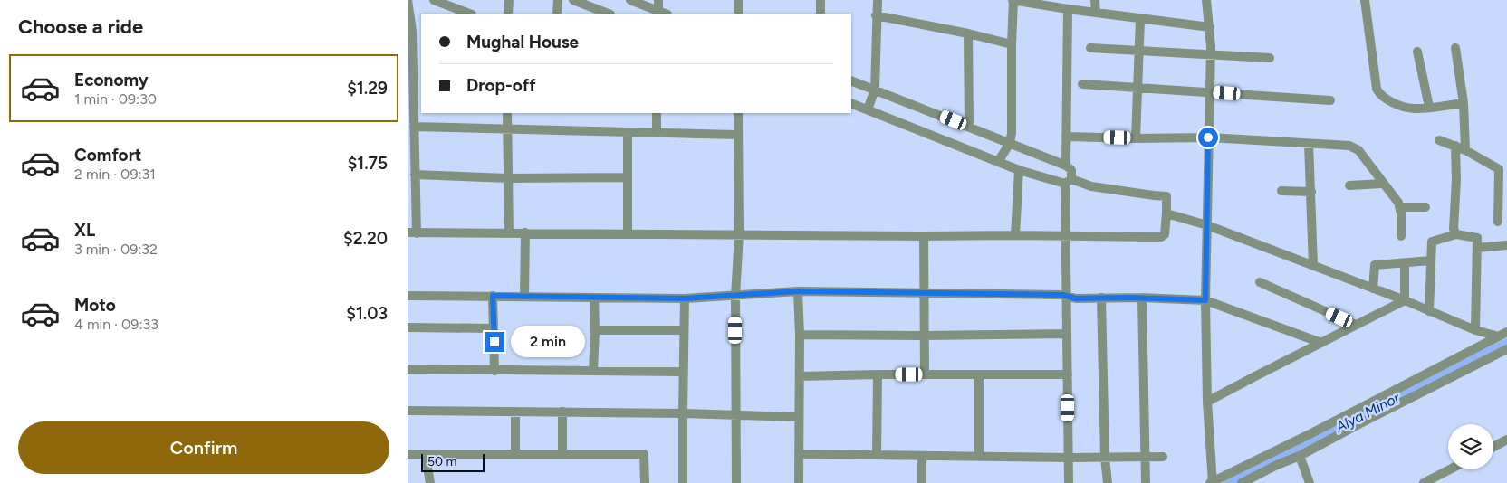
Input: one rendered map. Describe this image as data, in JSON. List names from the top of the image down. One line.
{"water":["Alya Minor"],"scale_bar":"50 m","page":{"heading":"Choose a ride","banner":["Mughal House","Drop-off"],"list":[{"name":"Economy","note":"1 min · 09:30","value":"$1.29"},{"name":"Comfort","note":"2 min · 09:31","value":"$1.75"},{"name":"XL","note":"3 min · 09:32","value":"$2.20"},{"name":"Moto","note":"4 min · 09:33","value":"$1.03"}],"bubble":"2 min","buttons":"Confirm","scale":"50 m"}}
